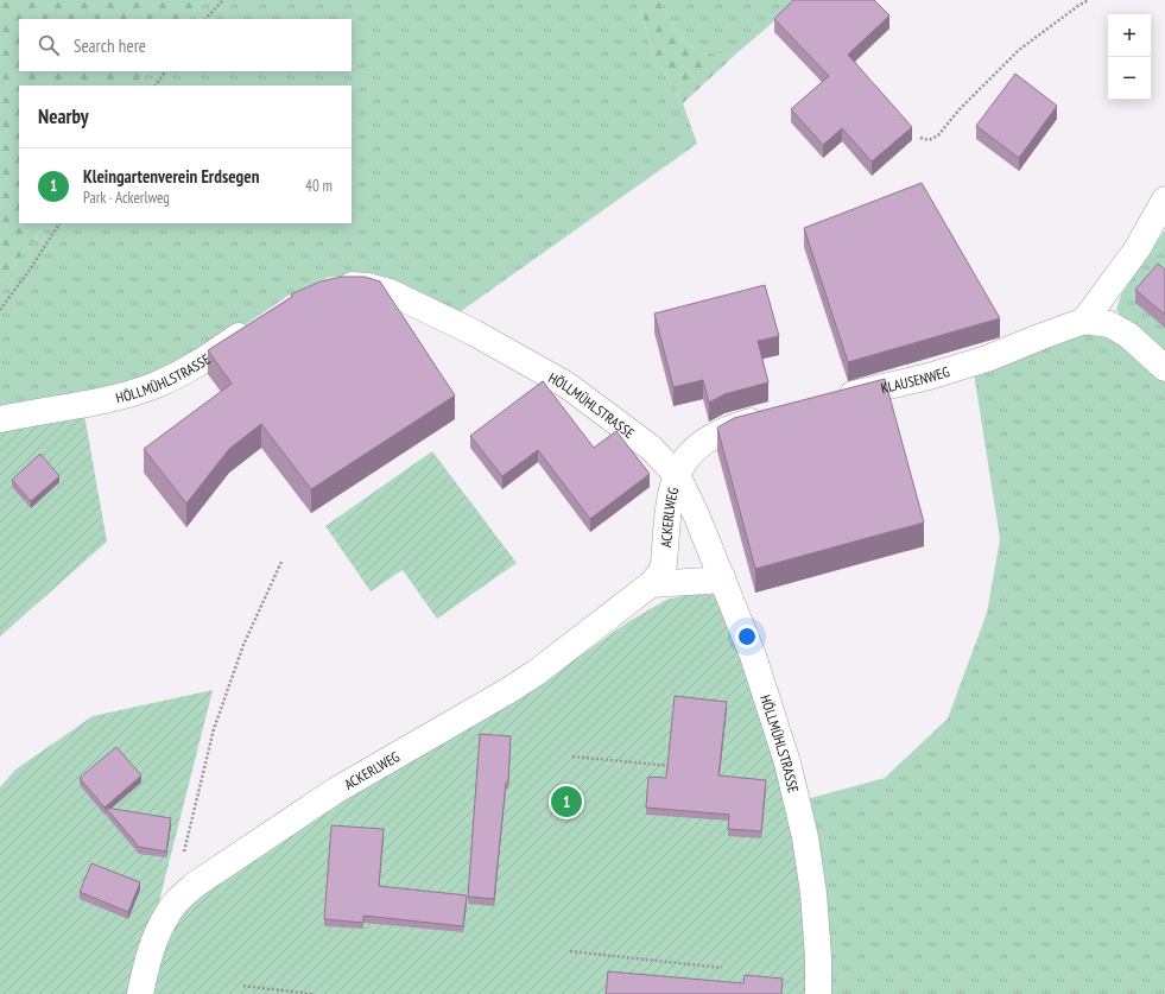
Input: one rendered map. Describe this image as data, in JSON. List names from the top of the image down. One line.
{"streets":{"street":["HÖLLMÜHLSTRASSE","KLAUSENWEG","ACKERLWEG"]},"crossings":[["HÖLLMÜHLSTRASSE","ACKERLWEG"]],"page":{"map_buttons":["+","−"],"search":"Search here","heading":"Nearby","list":[{"mark":"1","name":"Kleingartenverein Erdsegen","note":"Park · Ackerlweg","value":"40 m"}],"pins":"1"}}
